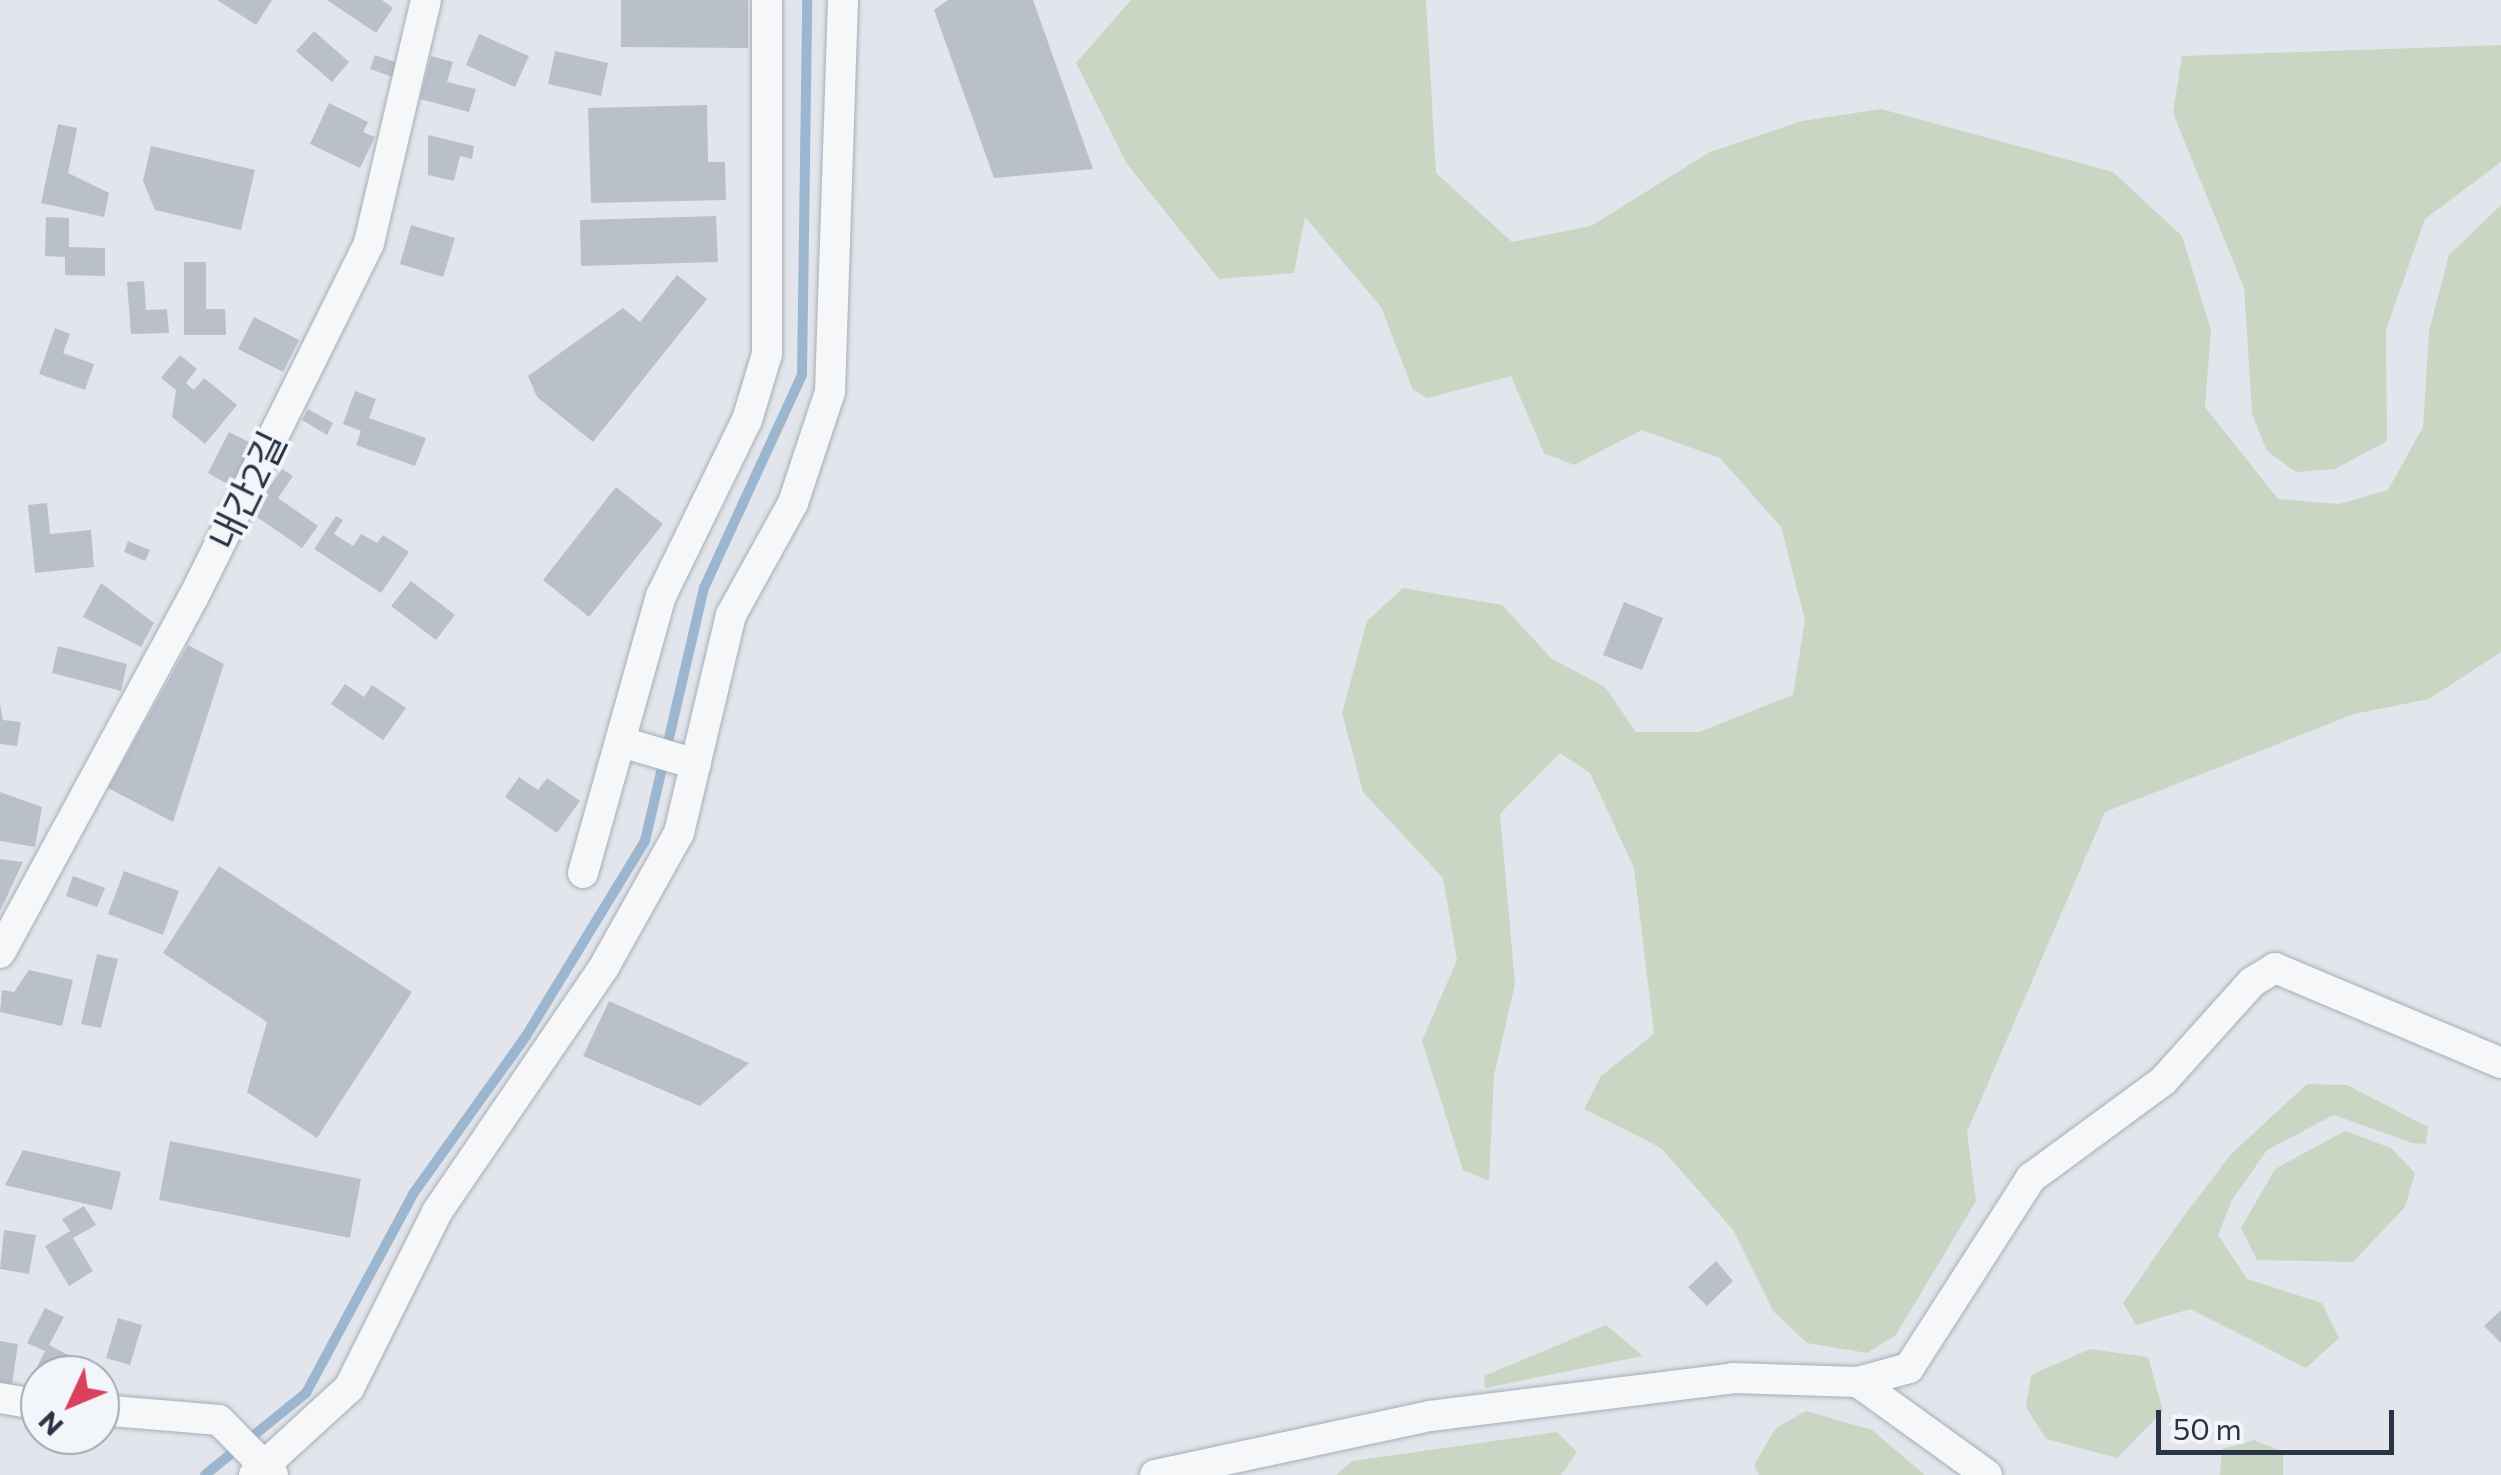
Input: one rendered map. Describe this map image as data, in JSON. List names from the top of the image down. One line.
{"streets":{"lane":["내간2길"]},"scale_bar":"50 m","north":"bottom left"}
